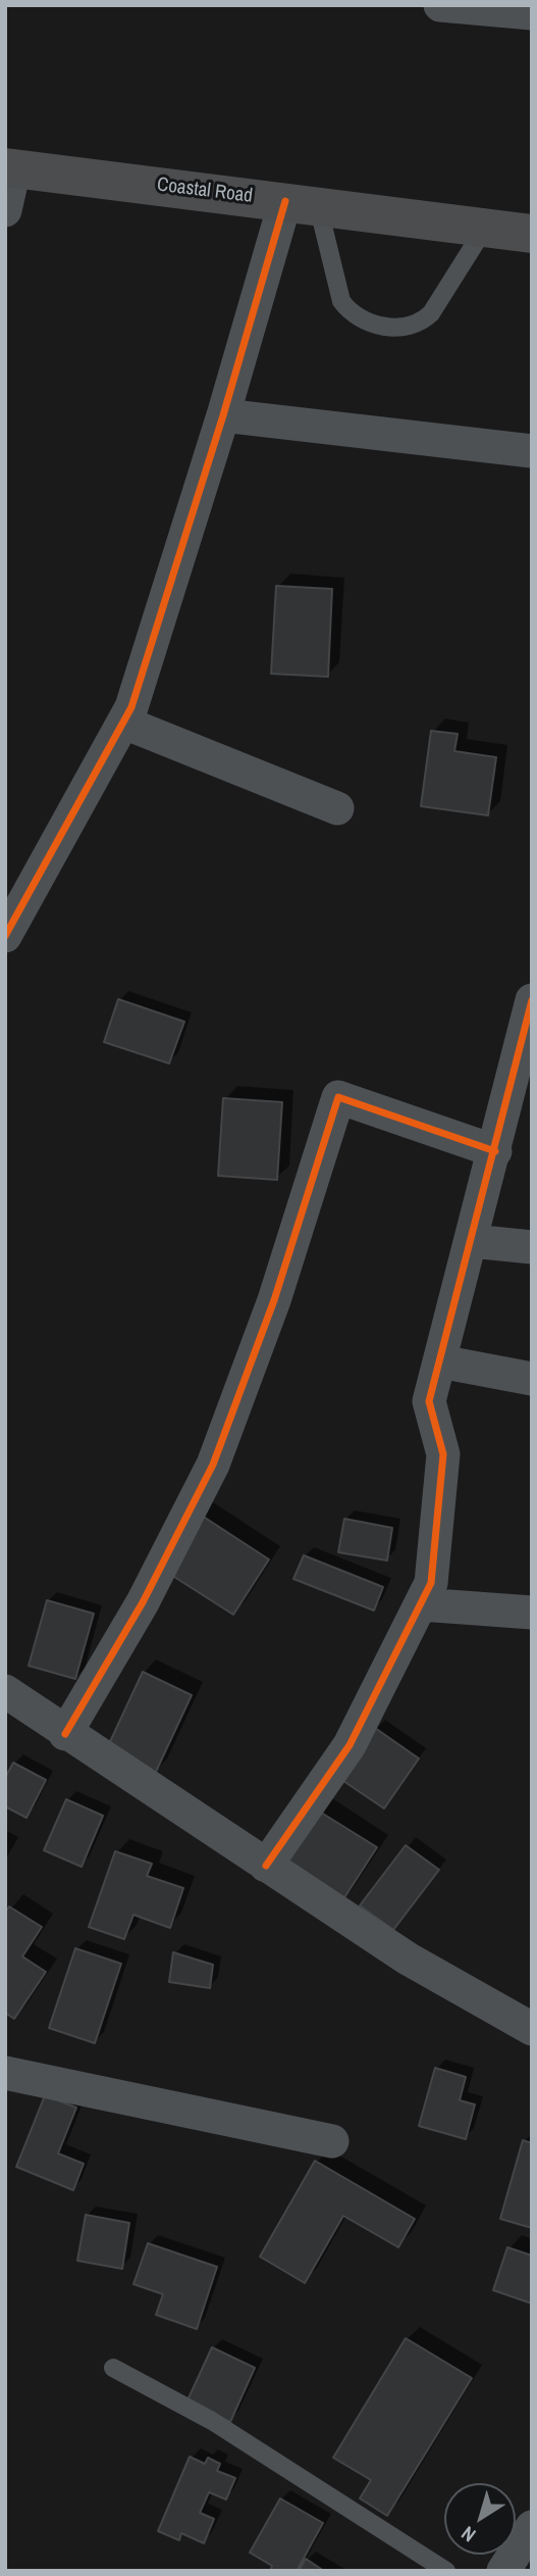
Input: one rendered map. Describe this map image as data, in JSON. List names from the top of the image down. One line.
{"streets":{"main road":["Coastal Road"]},"north":"bottom left"}
